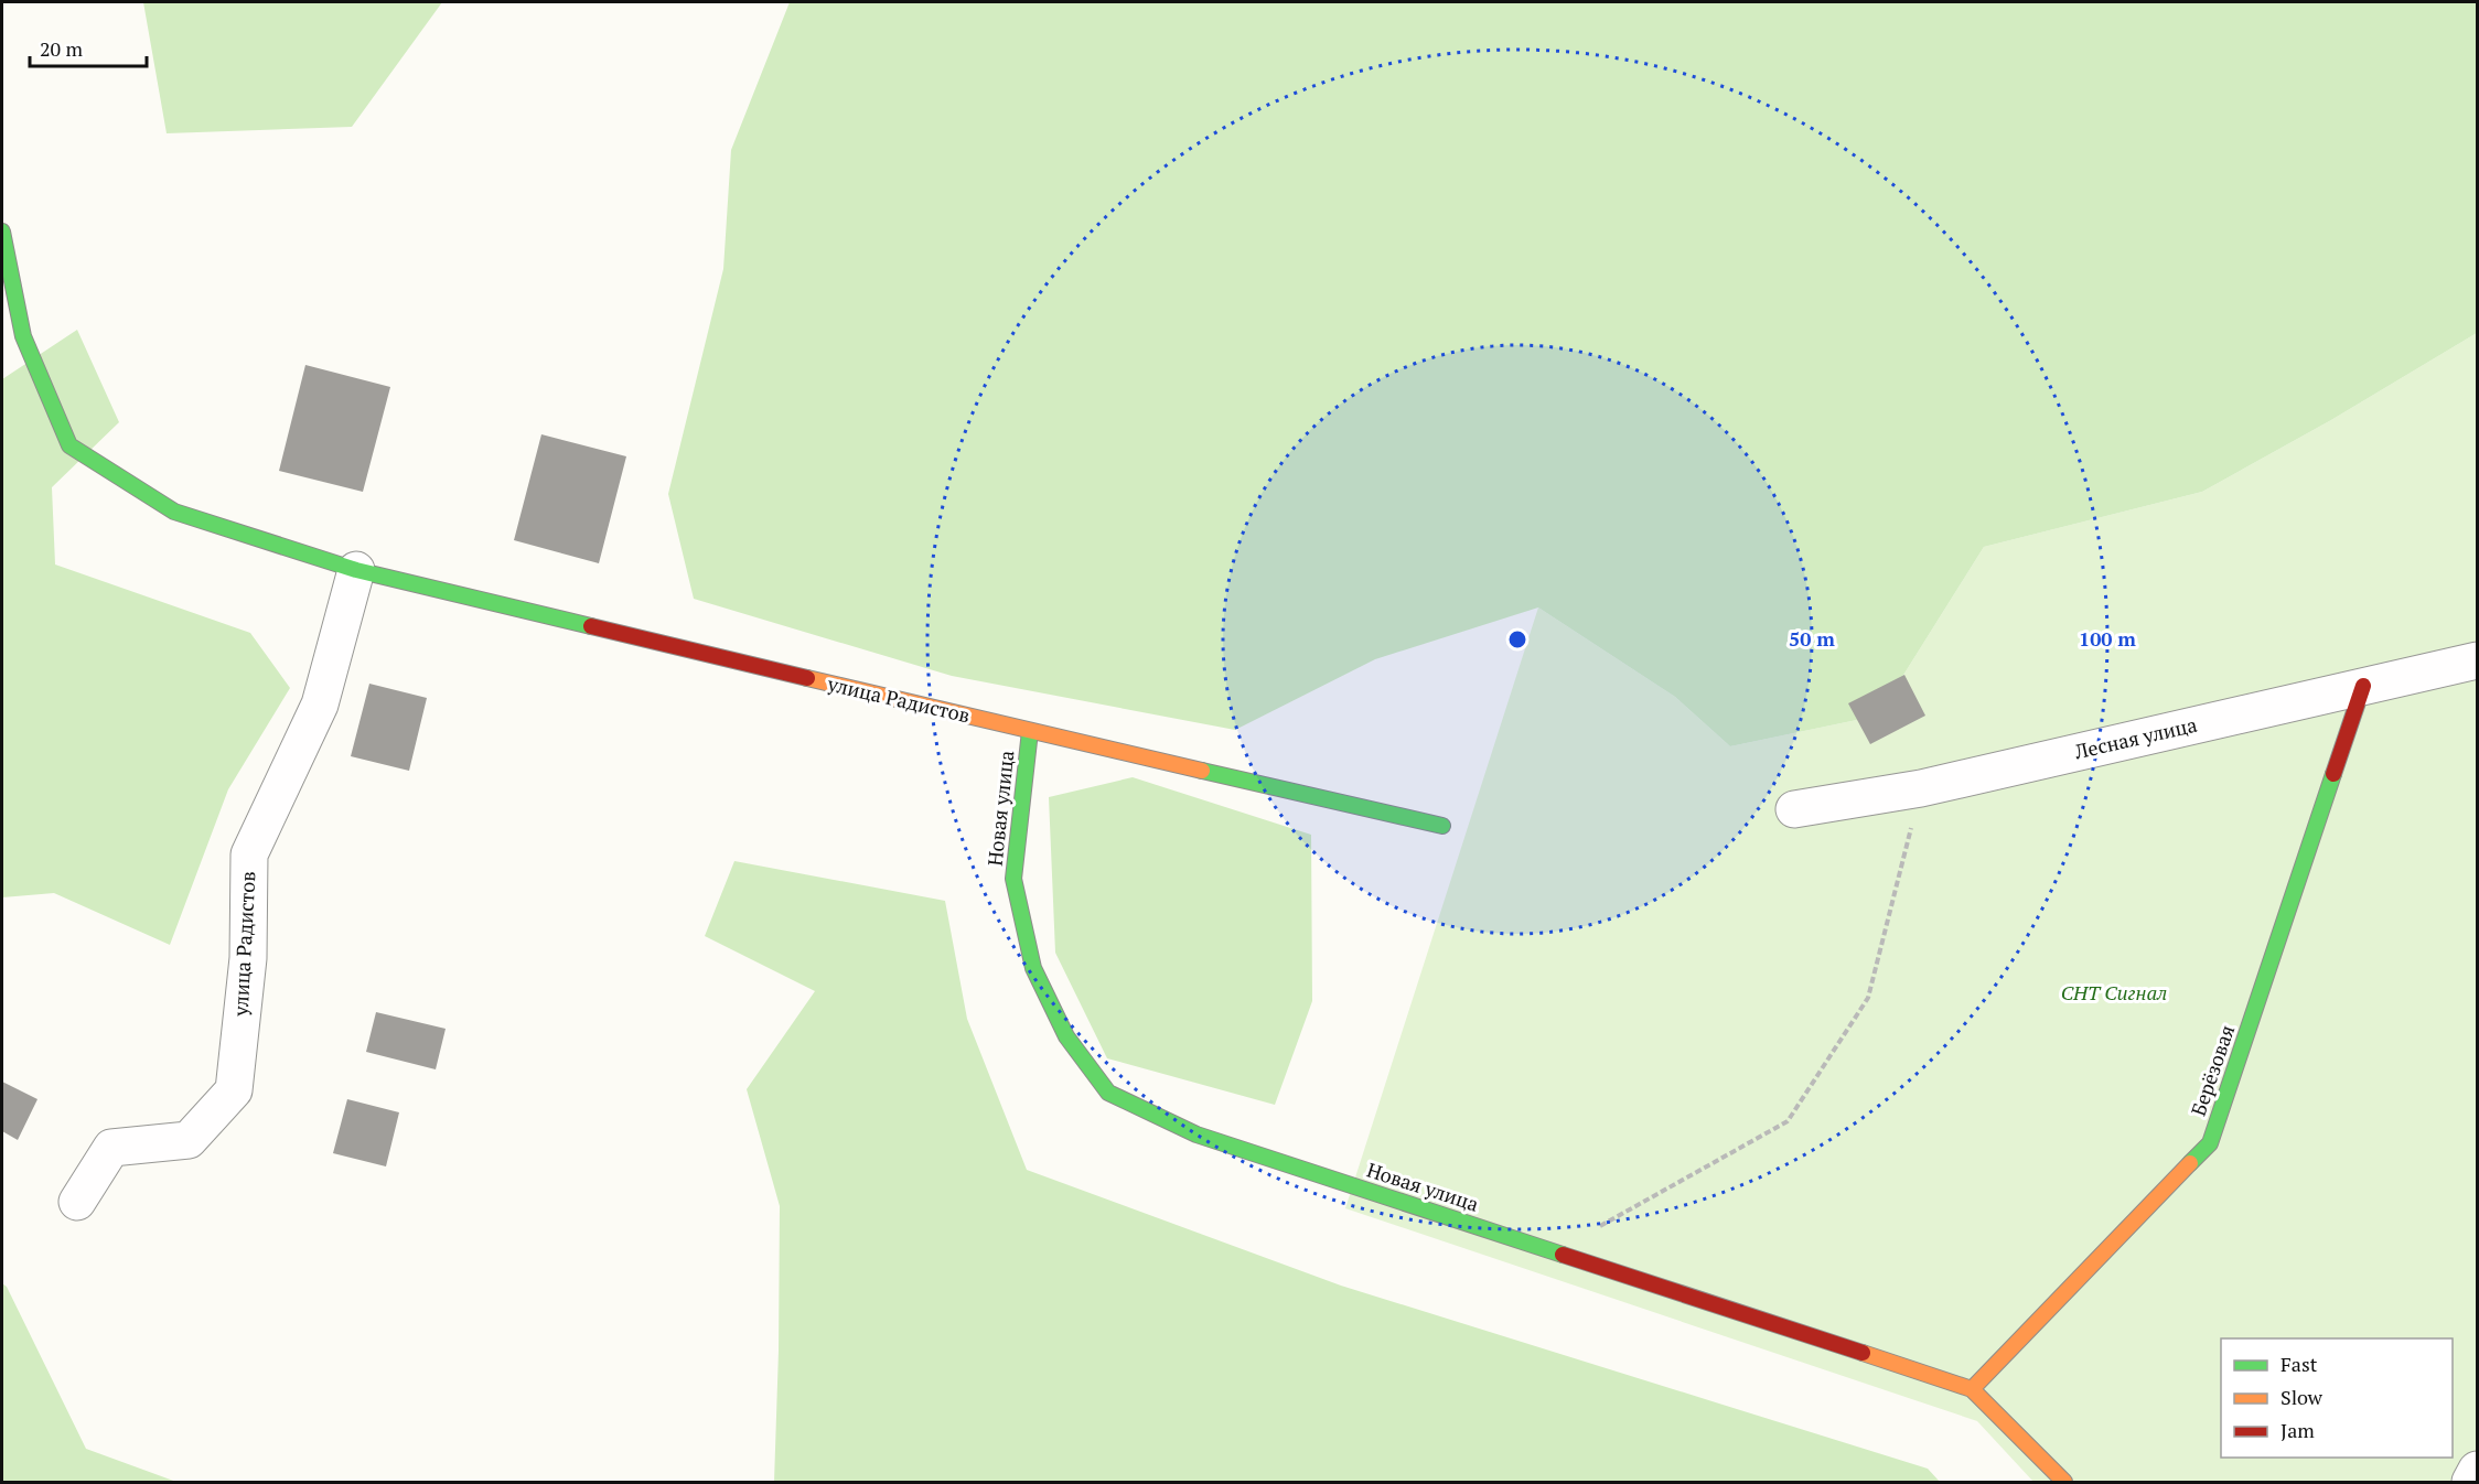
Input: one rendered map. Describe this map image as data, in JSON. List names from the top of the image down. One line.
{"streets":{"street":["улица Радистов","Лесная улица","Новая улица","Берёзовая"]},"crossings":[["улица Радистов","Новая улица"],["Лесная улица","Берёзовая"],["Новая улица","Берёзовая"]],"parks":["СНТ Сигнал"],"legend":["Fast","Slow","Jam"],"scale_bar":"20 m","rings":["50 m","100 m"]}
